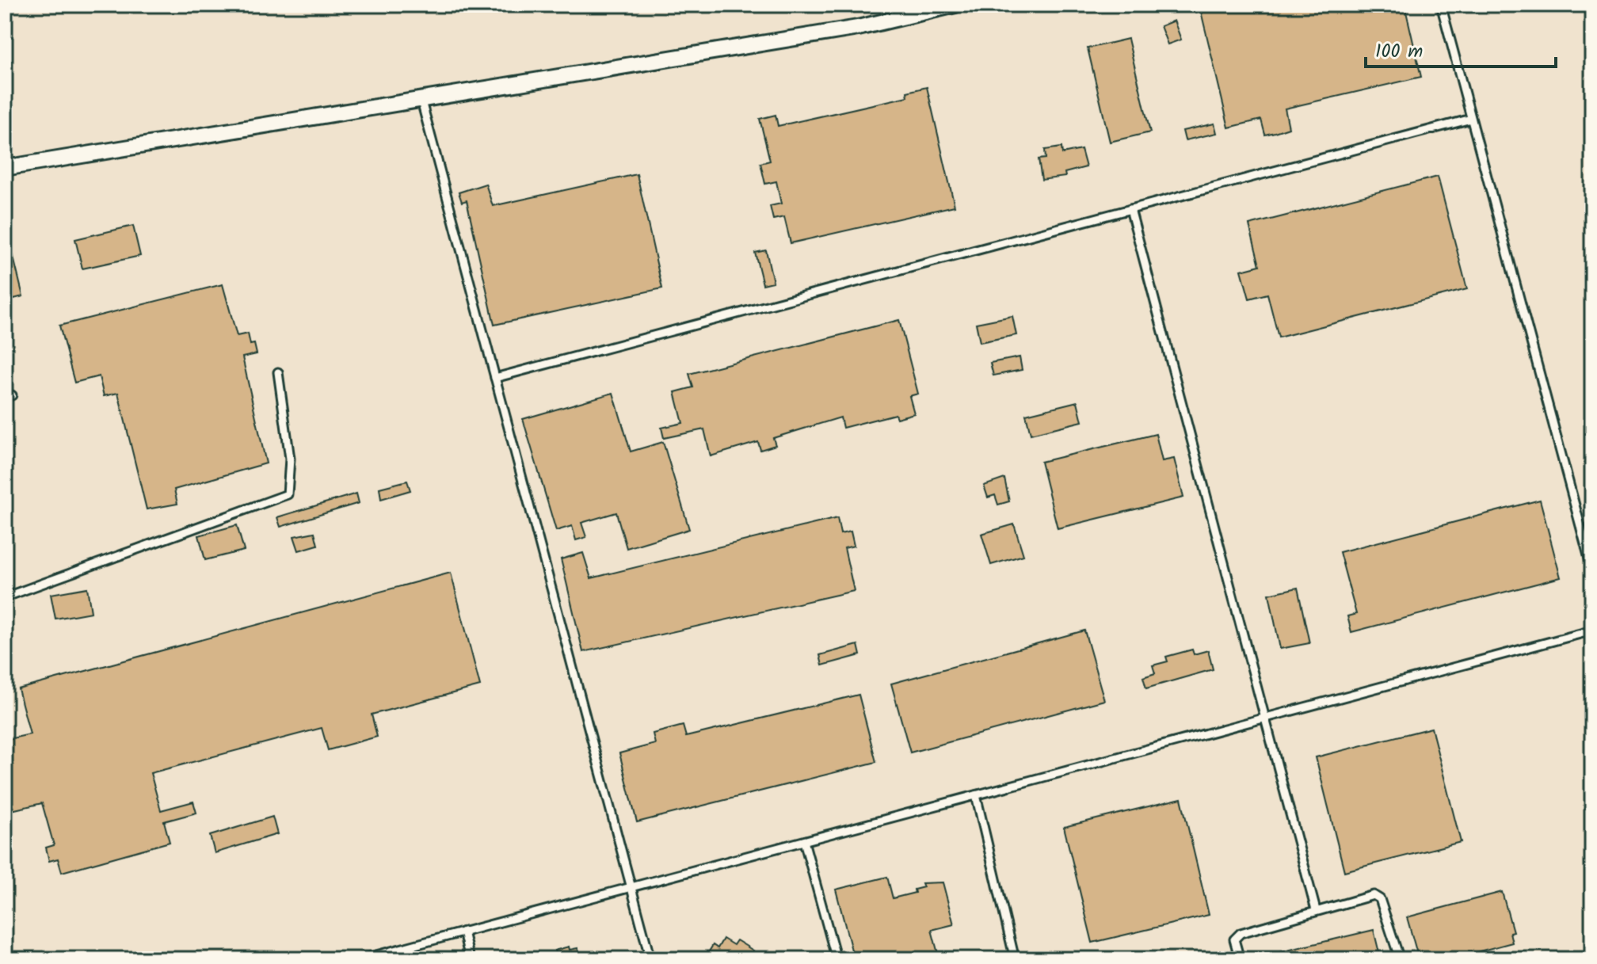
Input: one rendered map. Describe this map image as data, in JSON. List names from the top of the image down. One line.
{"scale_bar":"100 m"}
